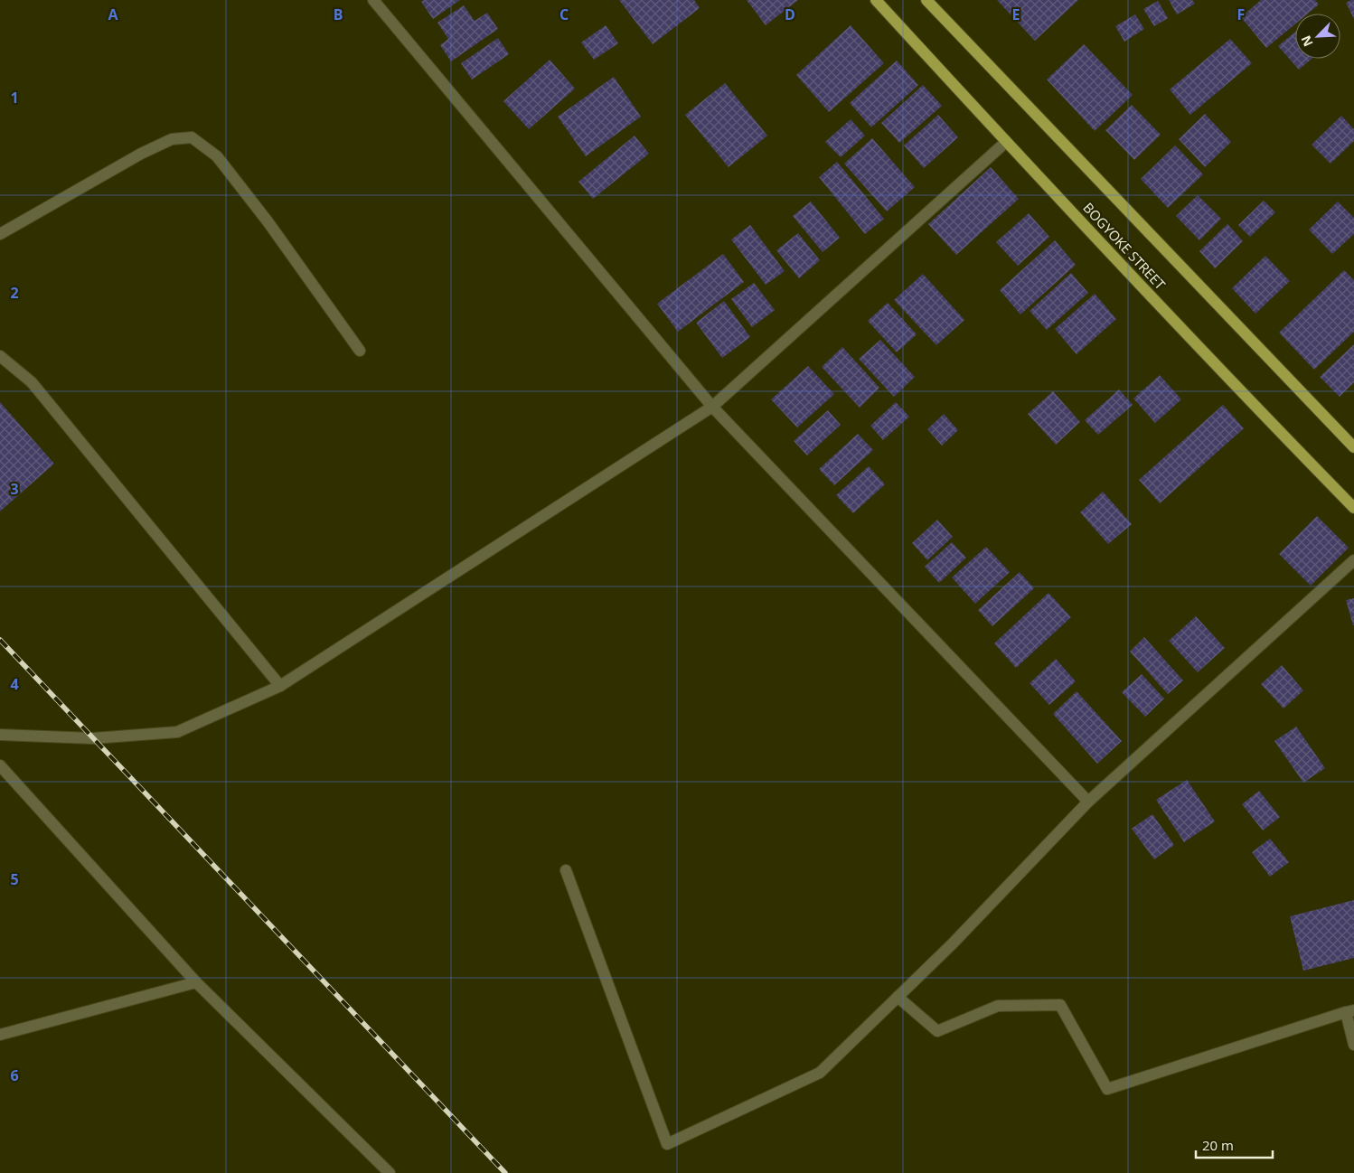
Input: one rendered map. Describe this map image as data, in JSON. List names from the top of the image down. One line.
{"streets":{"main road":["BOGYOKE STREET"]},"scale_bar":"20 m","north":"bottom left","grid":{"columns":["A","B","C","D","E","F"],"rows":["1","2","3","4","5","6"]}}
